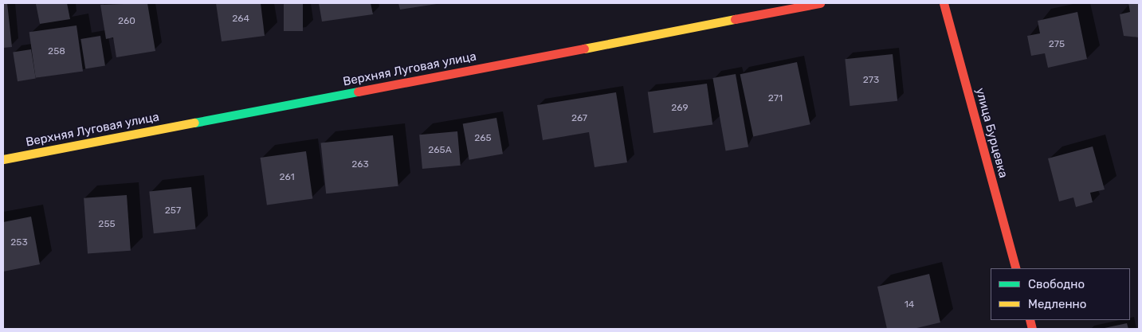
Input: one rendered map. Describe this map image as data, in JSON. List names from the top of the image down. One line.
{"streets":{"street":["Верхняя Луговая улица","улица Бурцевка"]},"house_numbers":["264","260","275","258","273","271","269","267","265","265А","263","261","257","255","253","14"],"legend":["Свободно","Медленно"]}
